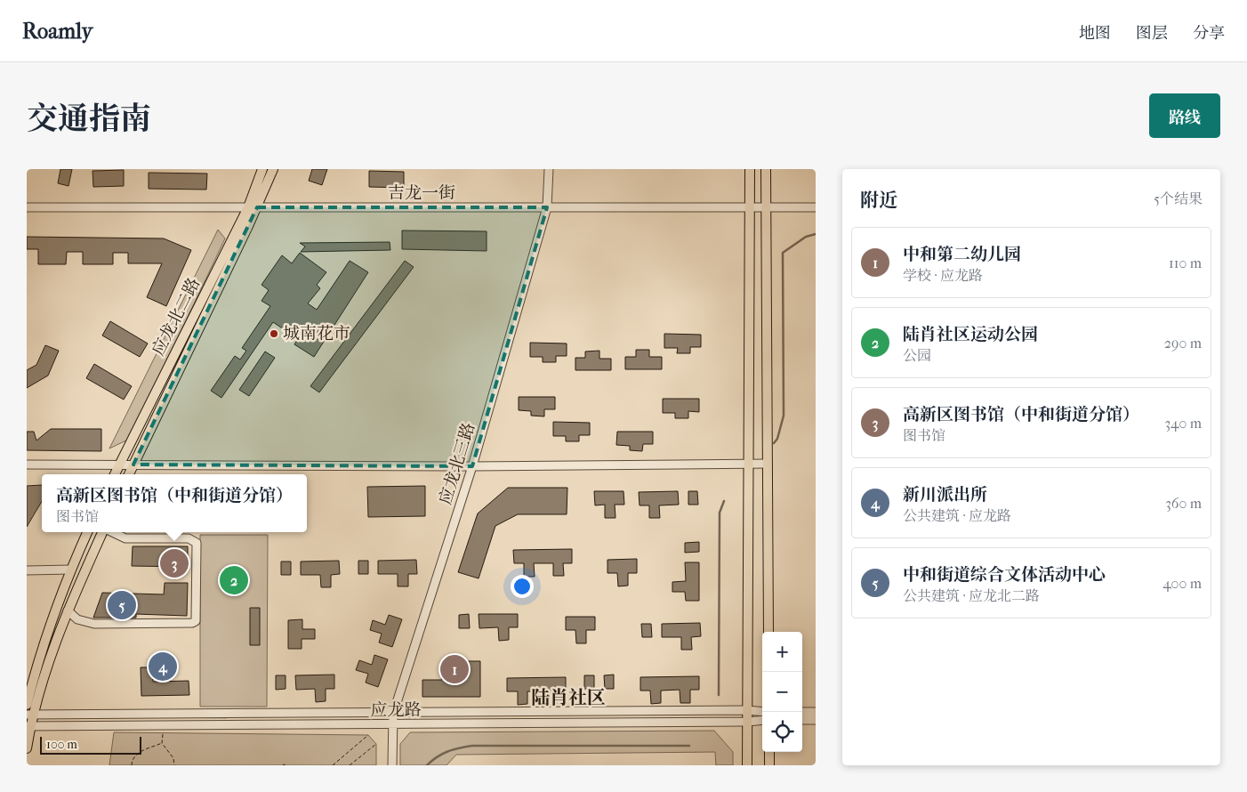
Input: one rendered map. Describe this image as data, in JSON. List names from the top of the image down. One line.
{"streets":{"main road":["应龙北二路"],"street":["吉龙一街","应龙北三路","应龙路"]},"crossings":[["吉龙一街","应龙北二路"],["吉龙一街","应龙北三路"],["应龙北三路","应龙路"]],"districts":["陆肖社区"],"places":["城南花市"],"scale_bar":"100 m","page":{"header":"Roamly","nav":["地图","图层","分享"],"title":"交通指南","buttons":"路线","heading":["附近","5个结果"],"list":[{"mark":"1","name":"中和第二幼儿园","note":"学校 · 应龙路","value":"110 m"},{"mark":"2","name":"陆肖社区运动公园","note":"公园","value":"290 m"},{"mark":"3","name":"高新区图书馆（中和街道分馆）","note":"图书馆","value":"340 m"},{"mark":"4","name":"新川派出所","note":"公共建筑 · 应龙路","value":"360 m"},{"mark":"5","name":"中和街道综合文体活动中心","note":"公共建筑 · 应龙北二路","value":"400 m"}],"popup":["高新区图书馆（中和街道分馆）","图书馆"],"pins":["3","2","5","4","1"],"map_buttons":["+","−"],"scale":"100 m"}}
